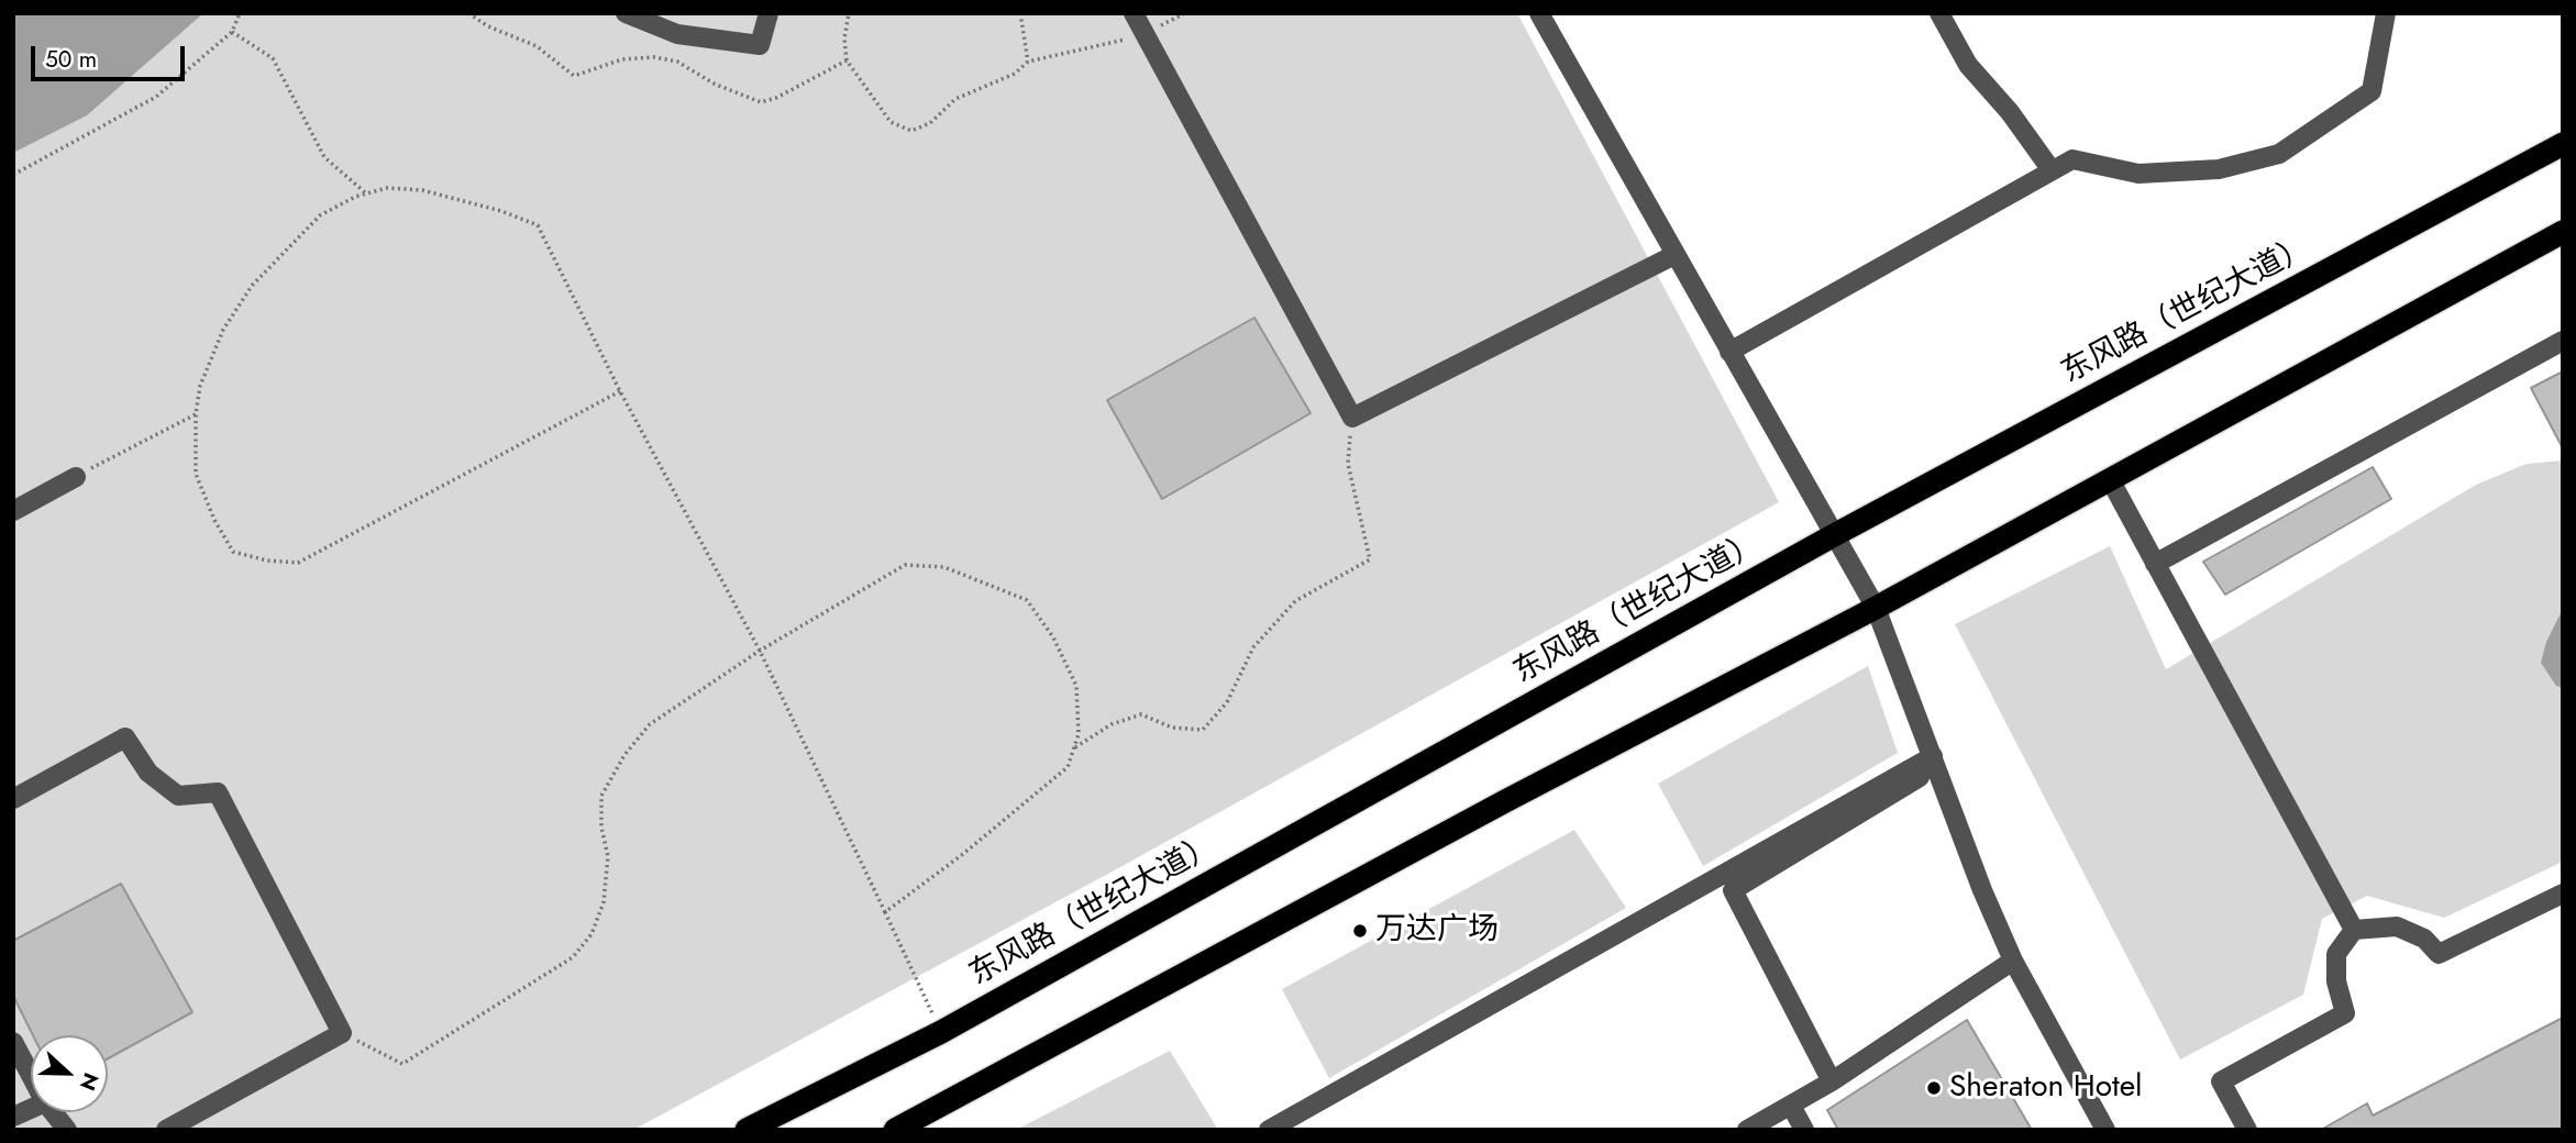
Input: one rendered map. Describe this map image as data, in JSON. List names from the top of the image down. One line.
{"streets":{"highway":["东风路（世纪大道）"]},"places":["万达广场","Sheraton Hotel"],"scale_bar":"50 m","north":"right"}
